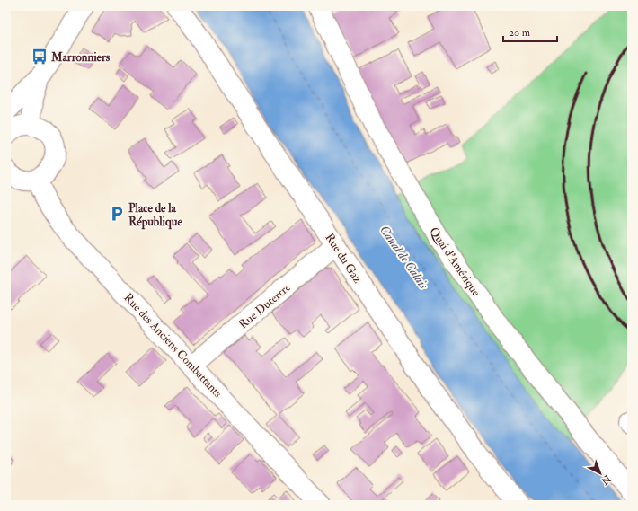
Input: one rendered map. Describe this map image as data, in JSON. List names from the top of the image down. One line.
{"streets":{"street":["Rue du Gaz","Quai d'Amérique","Rue Dutertre","Rue des Anciens Combattants"]},"crossings":[["Rue du Gaz","Rue Dutertre"],["Rue Dutertre","Rue des Anciens Combattants"]],"water":["Canal de Calais"],"places":{"bus stop":["Marronniers"],"parking":["Place de la République"]},"scale_bar":"20 m","north":"bottom right"}
